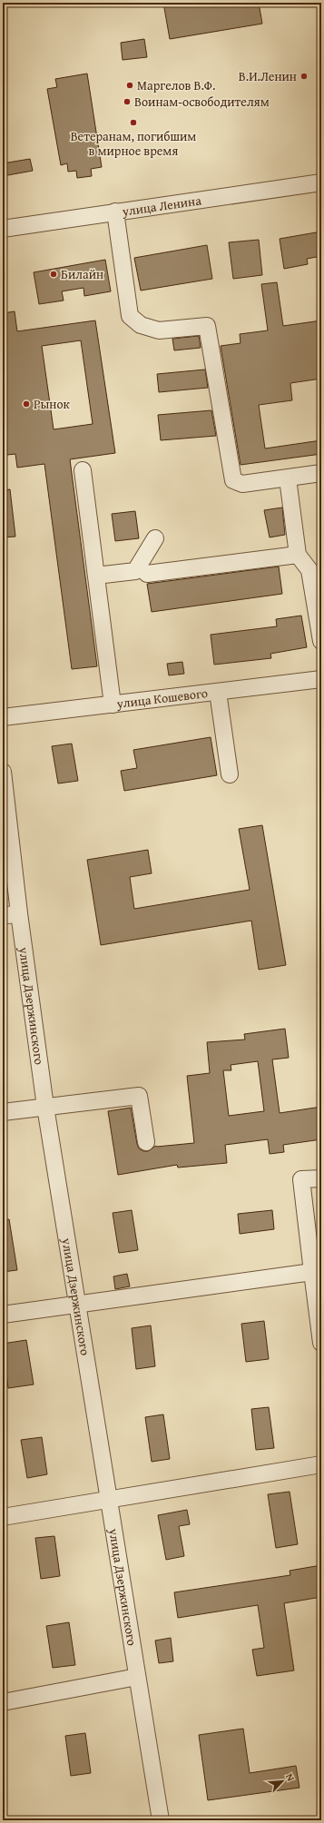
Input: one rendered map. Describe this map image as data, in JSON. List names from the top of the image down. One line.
{"streets":{"street":["улица Ленина","улица Кошевого","улица Дзержинского"]},"places":["В.И.Ленин","Маргелов В.Ф.","Воинам-освободителям","Ветеранам, погибшим в мирное время","Билайн","Рынок"],"north":"top right"}
